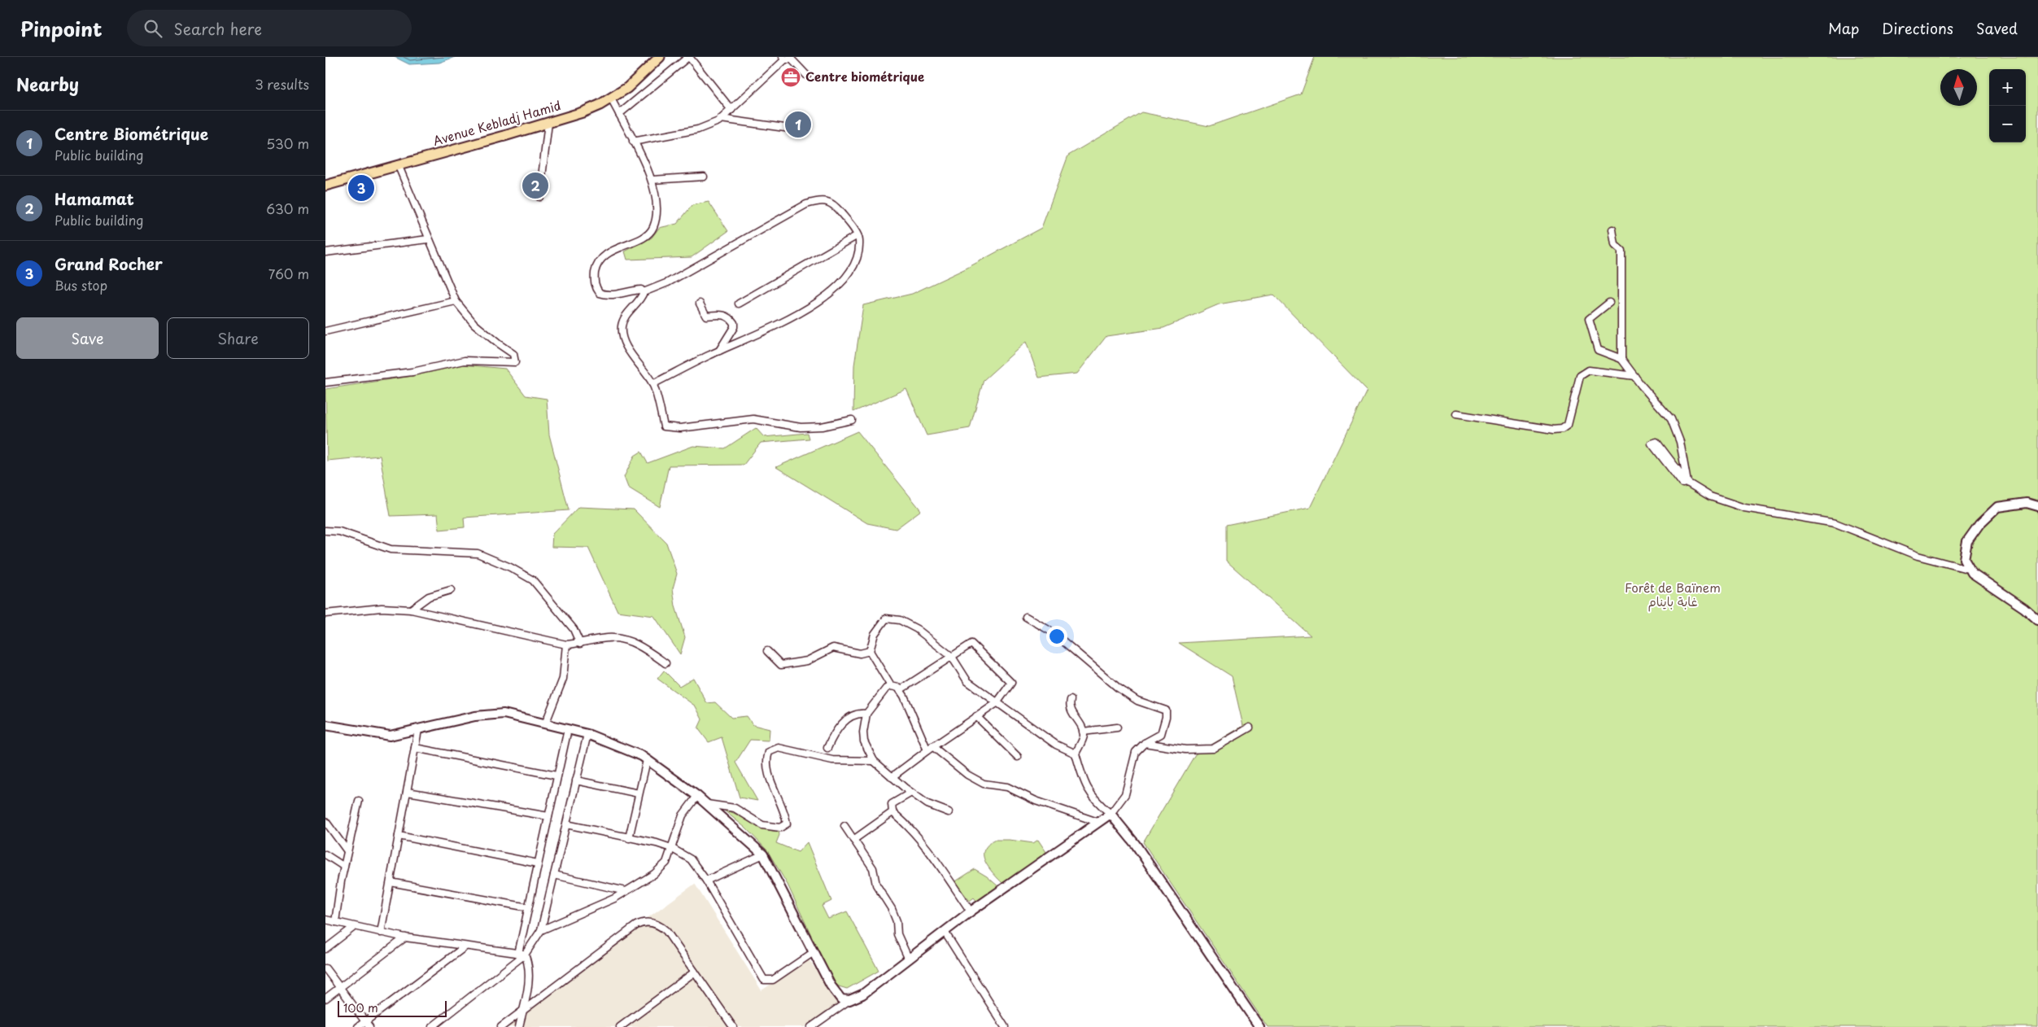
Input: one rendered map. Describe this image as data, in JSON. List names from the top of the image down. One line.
{"streets":{"main road":["Avenue Kebladj Hamid"]},"parks":["Forêt de Baïnem غابة باينام"],"places":{"office":["Centre biométrique"]},"scale_bar":"100 m","north":"top","page":{"header":"Pinpoint","search":"Search here","nav":["Map","Directions","Saved"],"heading":["Nearby","3 results"],"map_buttons":["+","−"],"list":[{"mark":"1","name":"Centre Biométrique","note":"Public building","value":"530 m"},{"mark":"2","name":"Hamamat","note":"Public building","value":"630 m"},{"mark":"3","name":"Grand Rocher","note":"Bus stop","value":"760 m"}],"pins":["1","2","3"],"buttons":["Save","Share"],"scale":"100 m"}}
